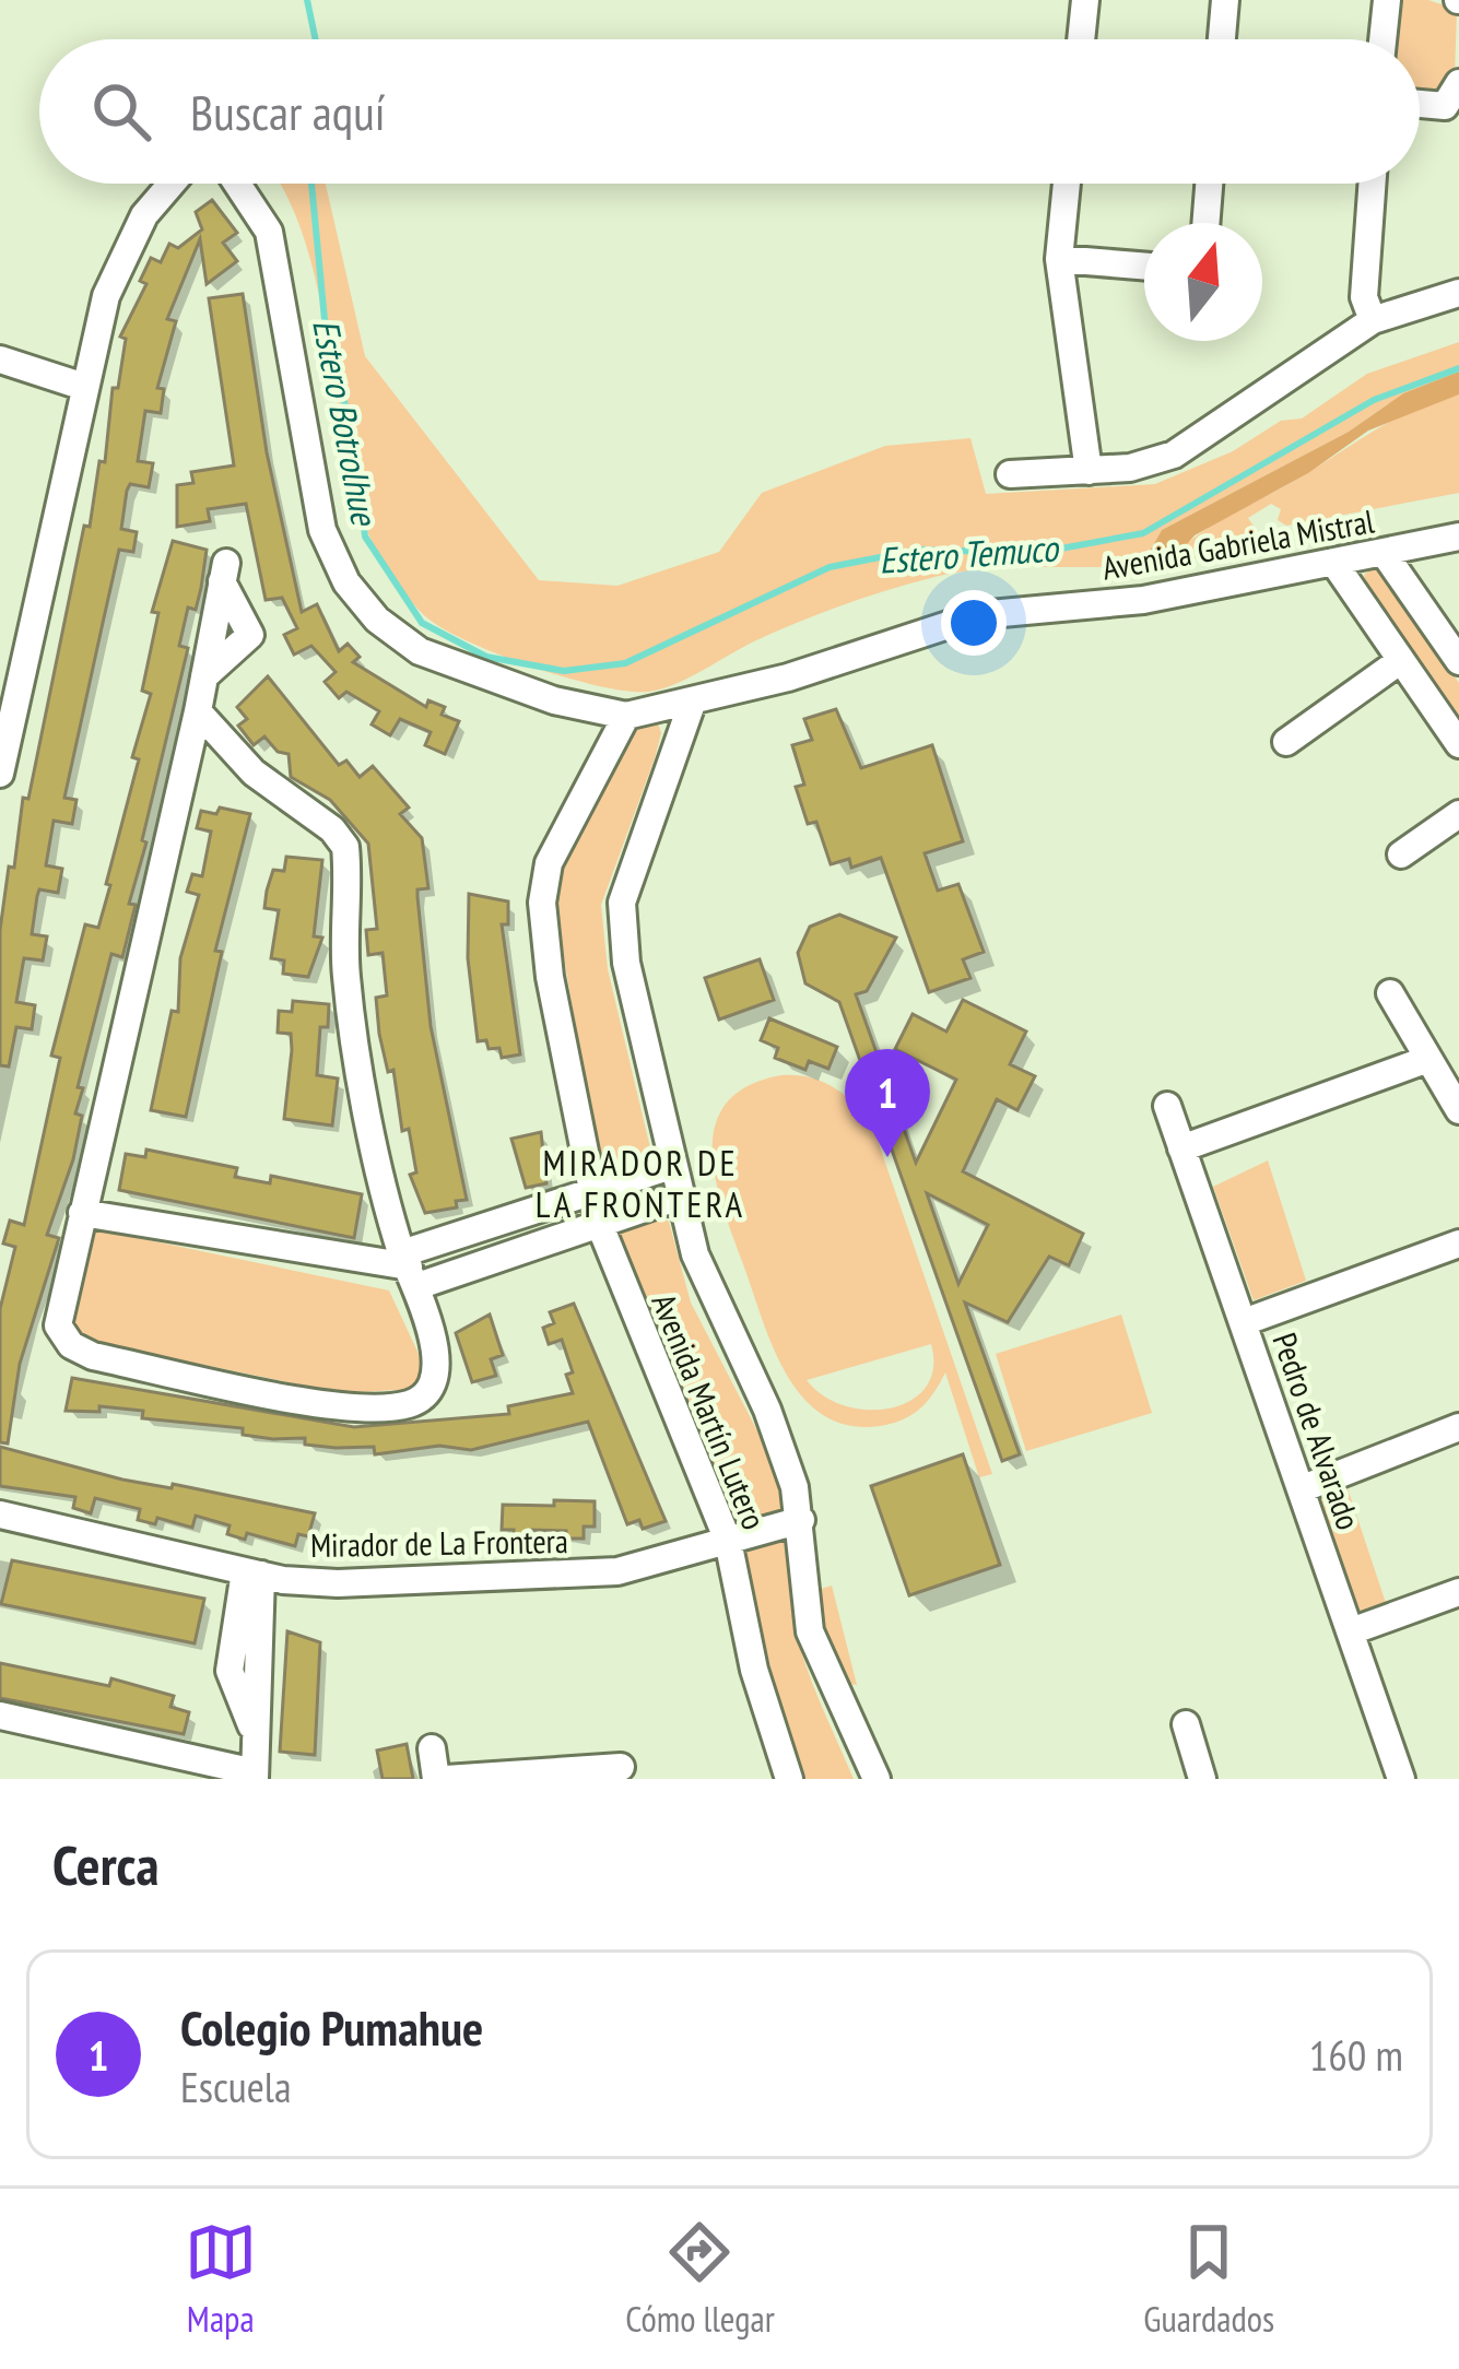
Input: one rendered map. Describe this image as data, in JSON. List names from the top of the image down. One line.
{"streets":{"street":["Avenida Gabriela Mistral","Avenida Martín Lutero","Pedro de Alvarado","Mirador de La Frontera"]},"crossings":[["Avenida Gabriela Mistral","Avenida Martín Lutero"],["Avenida Martín Lutero","Mirador de La Frontera"]],"districts":["MIRADOR DE LA FRONTERA"],"water":["Estero Botrolhue","Estero Temuco"],"north":"top","page":{"search":"Buscar aquí","pins":"1","heading":"Cerca","list":[{"mark":"1","name":"Colegio Pumahue","note":"Escuela","value":"160 m"}],"nav":["Mapa","Cómo llegar","Guardados"]}}
